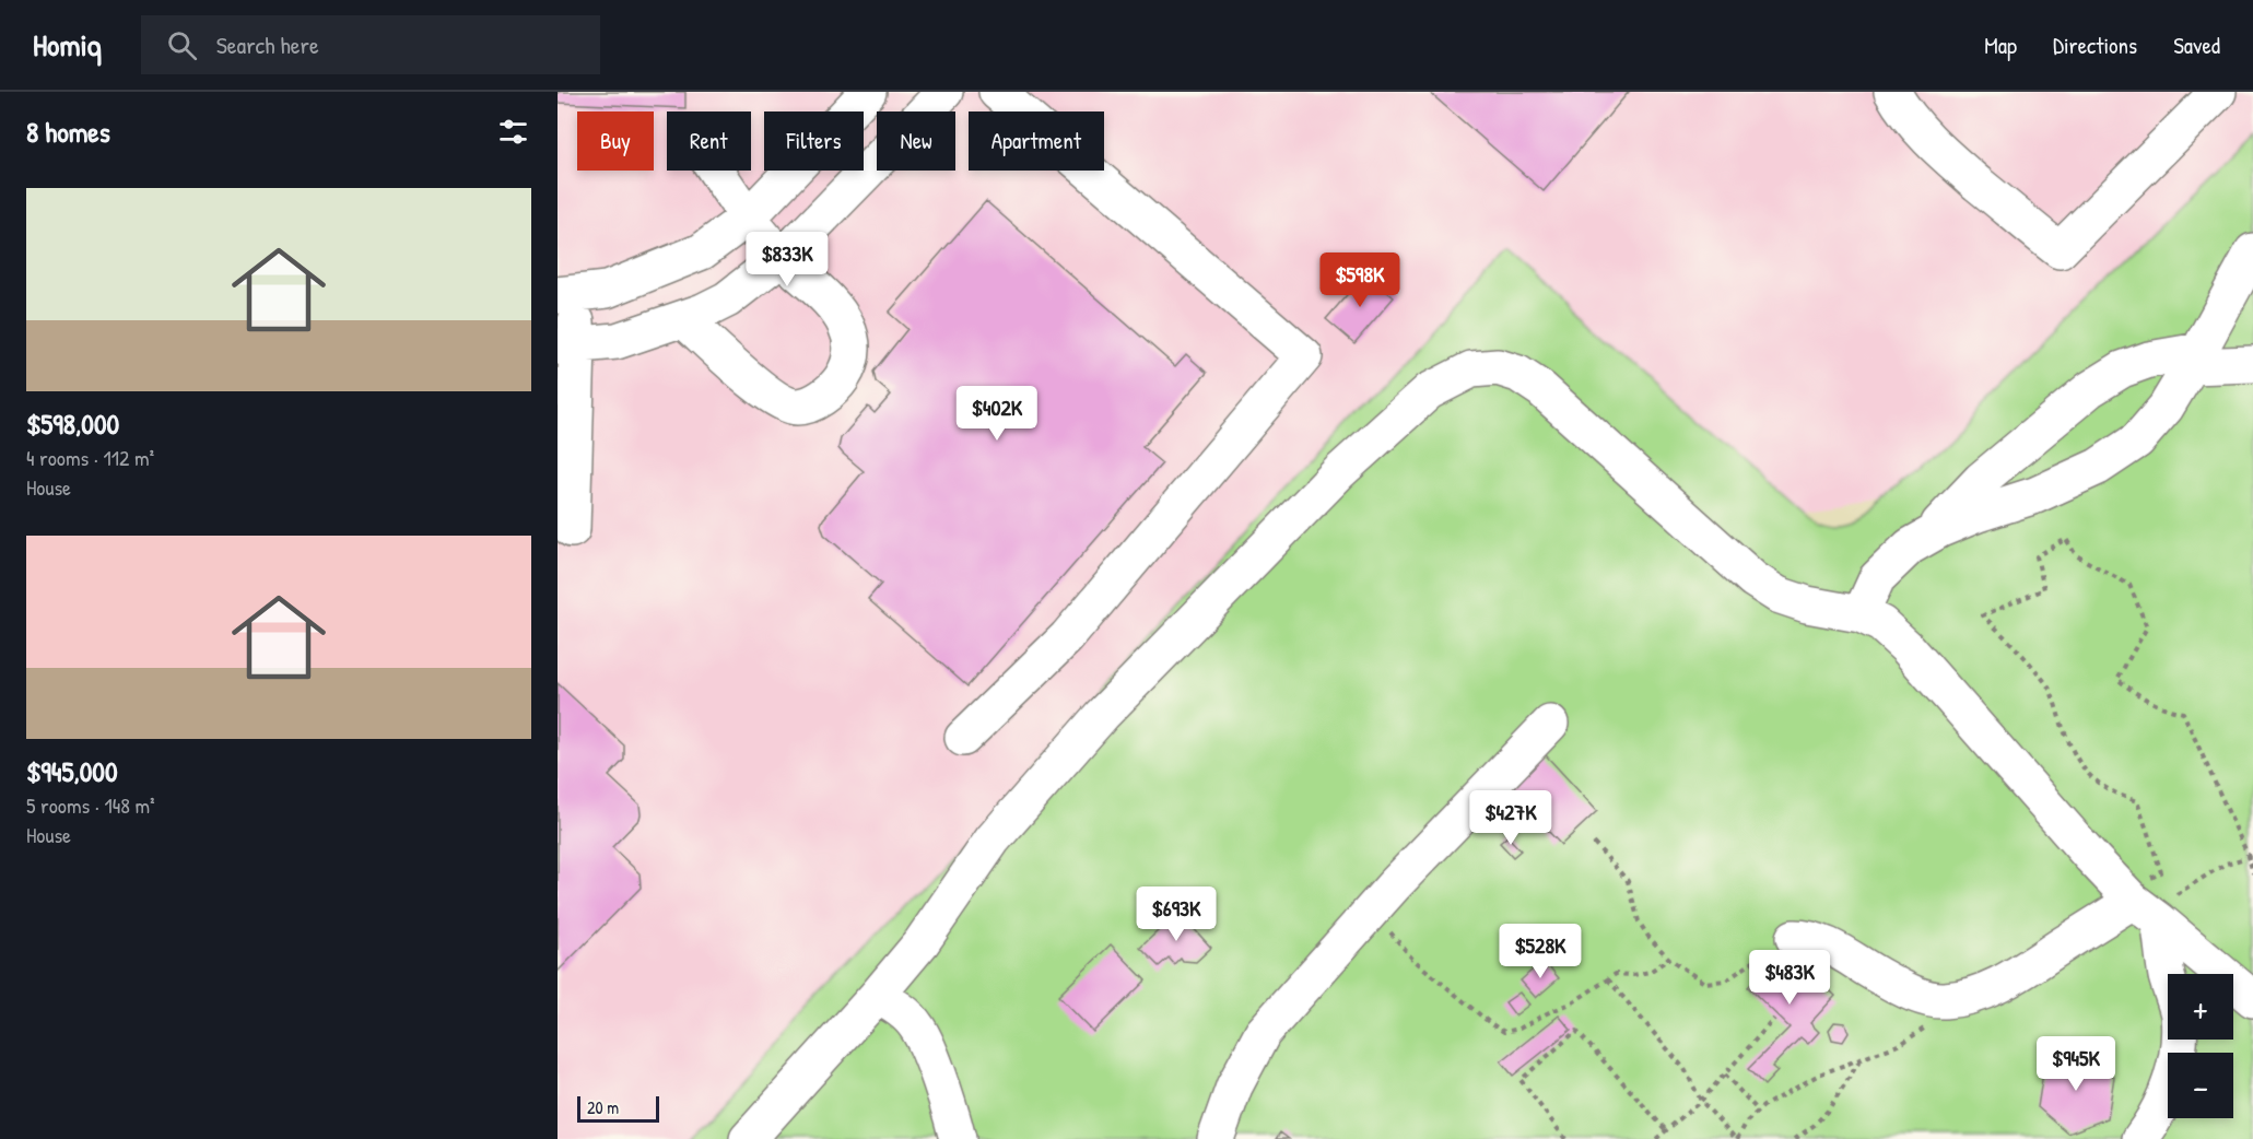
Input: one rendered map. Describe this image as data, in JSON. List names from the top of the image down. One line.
{"scale_bar":"20 m","page":{"header":"Homiq","search":"Search here","nav":["Map","Directions","Saved"],"heading":"8 homes","chip":["Buy","Rent","Filters","New","Apartment"],"list":[{"name":"$598,000","note":"4 rooms · 112 m² · House"},{"name":"$945,000","note":"5 rooms · 148 m² · House"}],"price":["$833K","$598K","$402K","$427K","$693K","$528K","$483K","$945K"],"map_buttons":["+","−"],"scale":"20 m"}}
